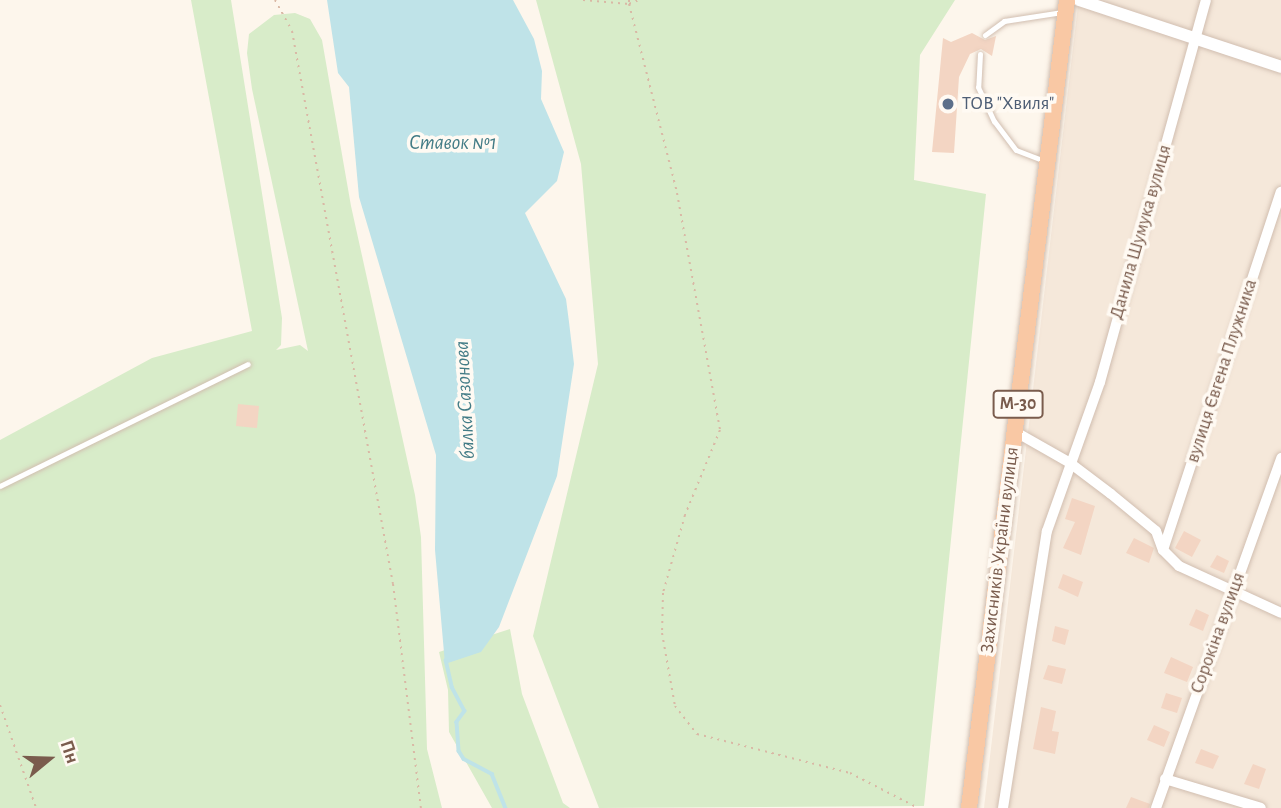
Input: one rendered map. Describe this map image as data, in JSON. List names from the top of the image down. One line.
{"streets":{"highway":["М-30","Захисників України вулиця"],"street":["Данила Шумука вулиця","вулиця Євгена Плужника","Сорокіна вулиця"]},"water":["Ставок №1","балка Сазонова"],"places":["ТОВ \"Хвиля\""],"north":"right"}
